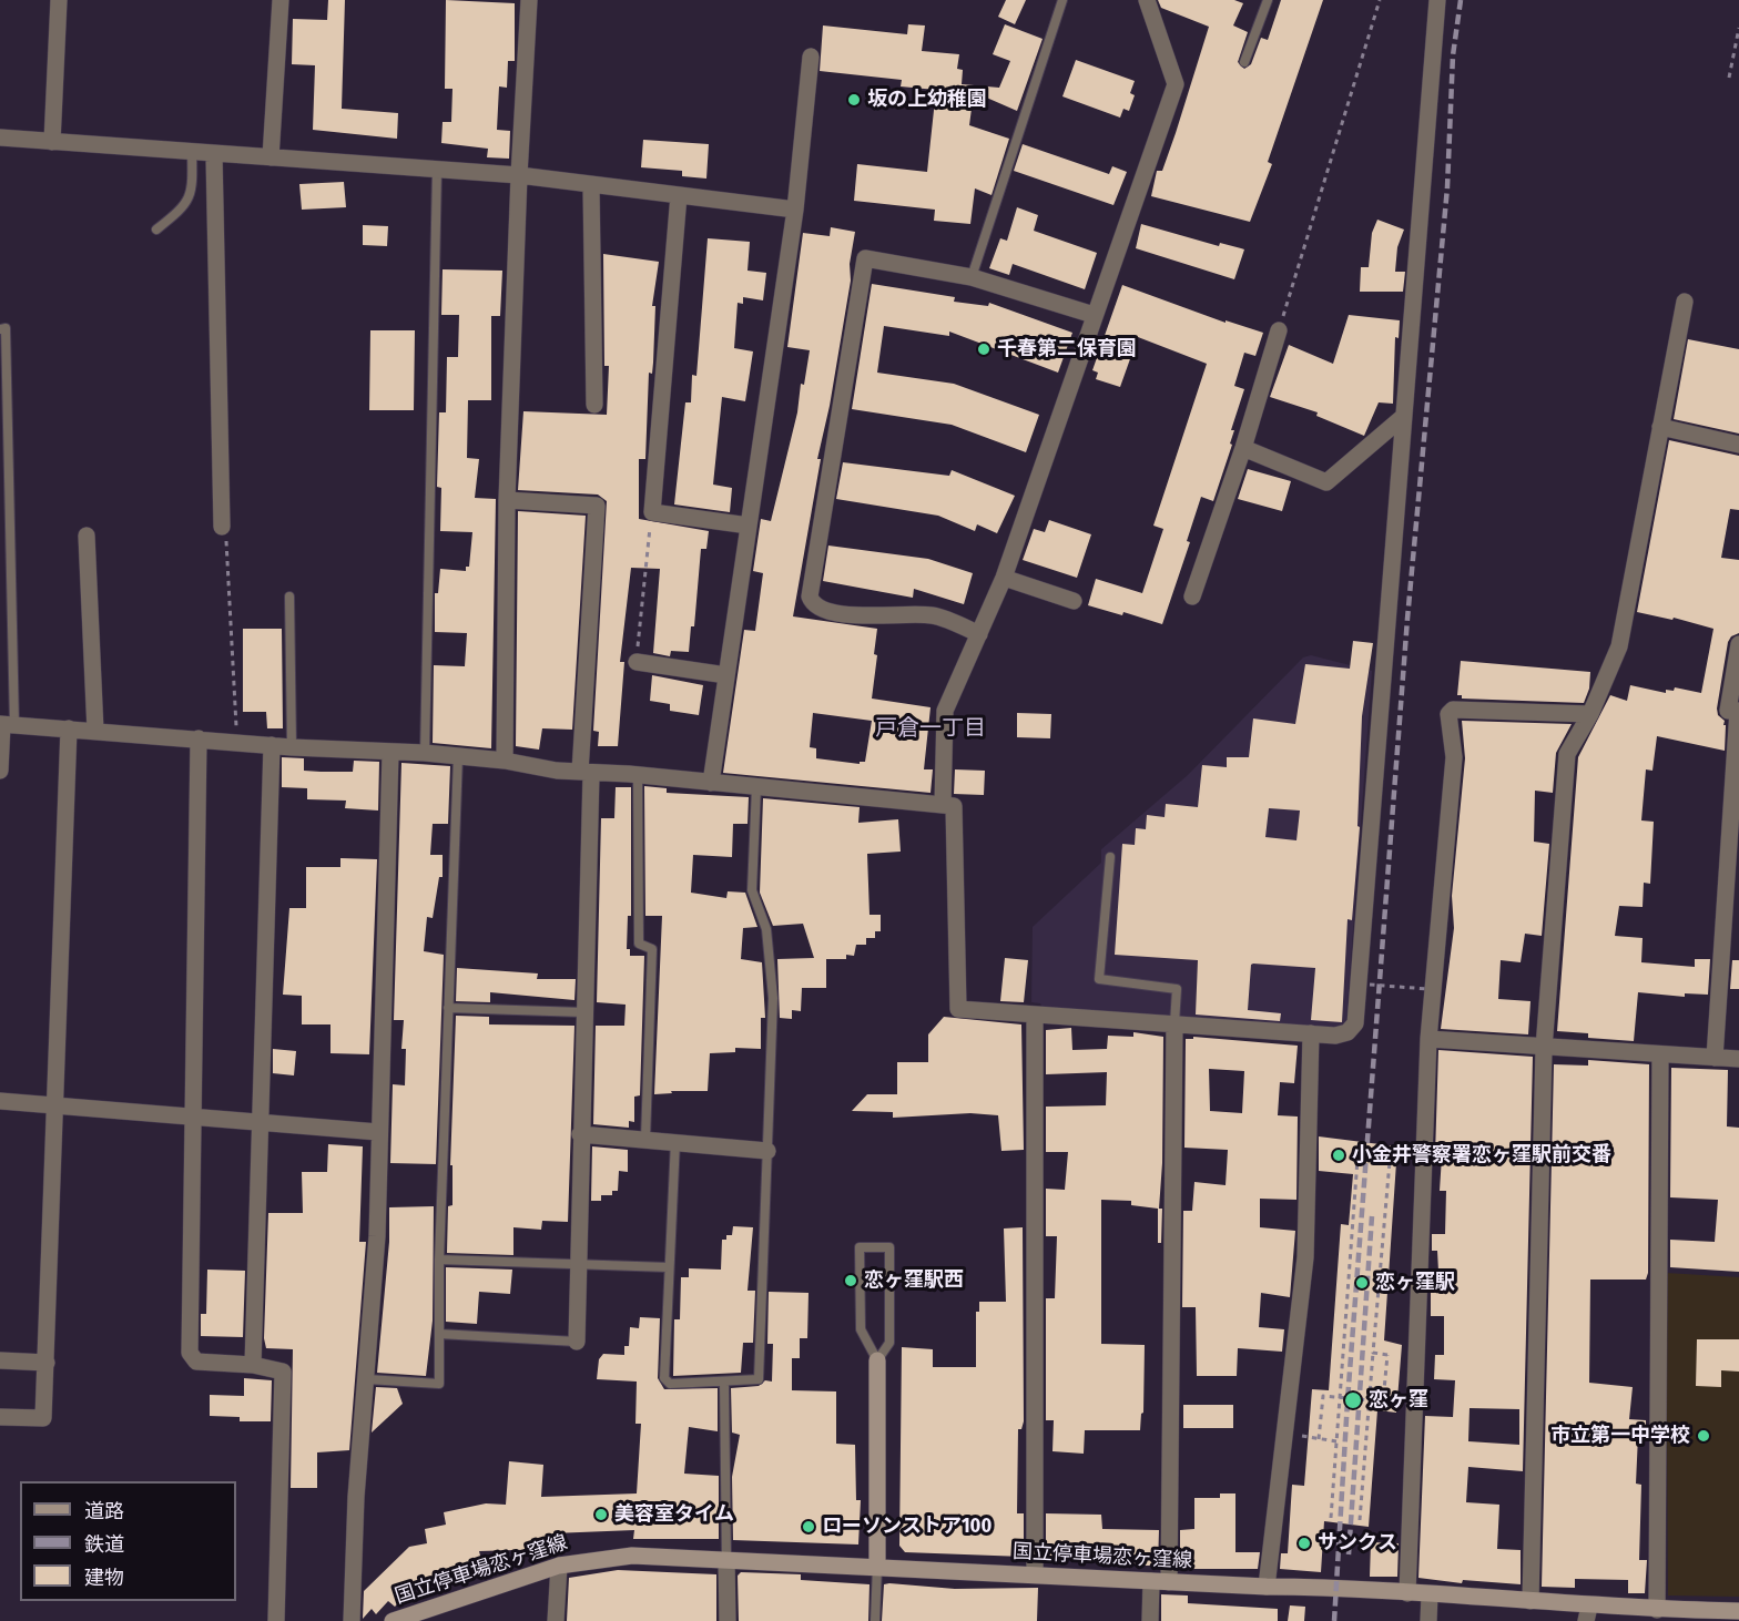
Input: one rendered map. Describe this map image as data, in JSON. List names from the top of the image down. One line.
{"streets":{"main road":["国立停車場恋ヶ窪線"]},"districts":["戸倉一丁目"],"places":["坂の上幼稚園","千春第二保育園","小金井警察署恋ヶ窪駅前交番","恋ヶ窪駅西","恋ヶ窪駅","恋ヶ窪","市立第一中学校","美容室タイム","ローソンストア100","サンクス"],"legend":["道路","鉄道","建物"]}
